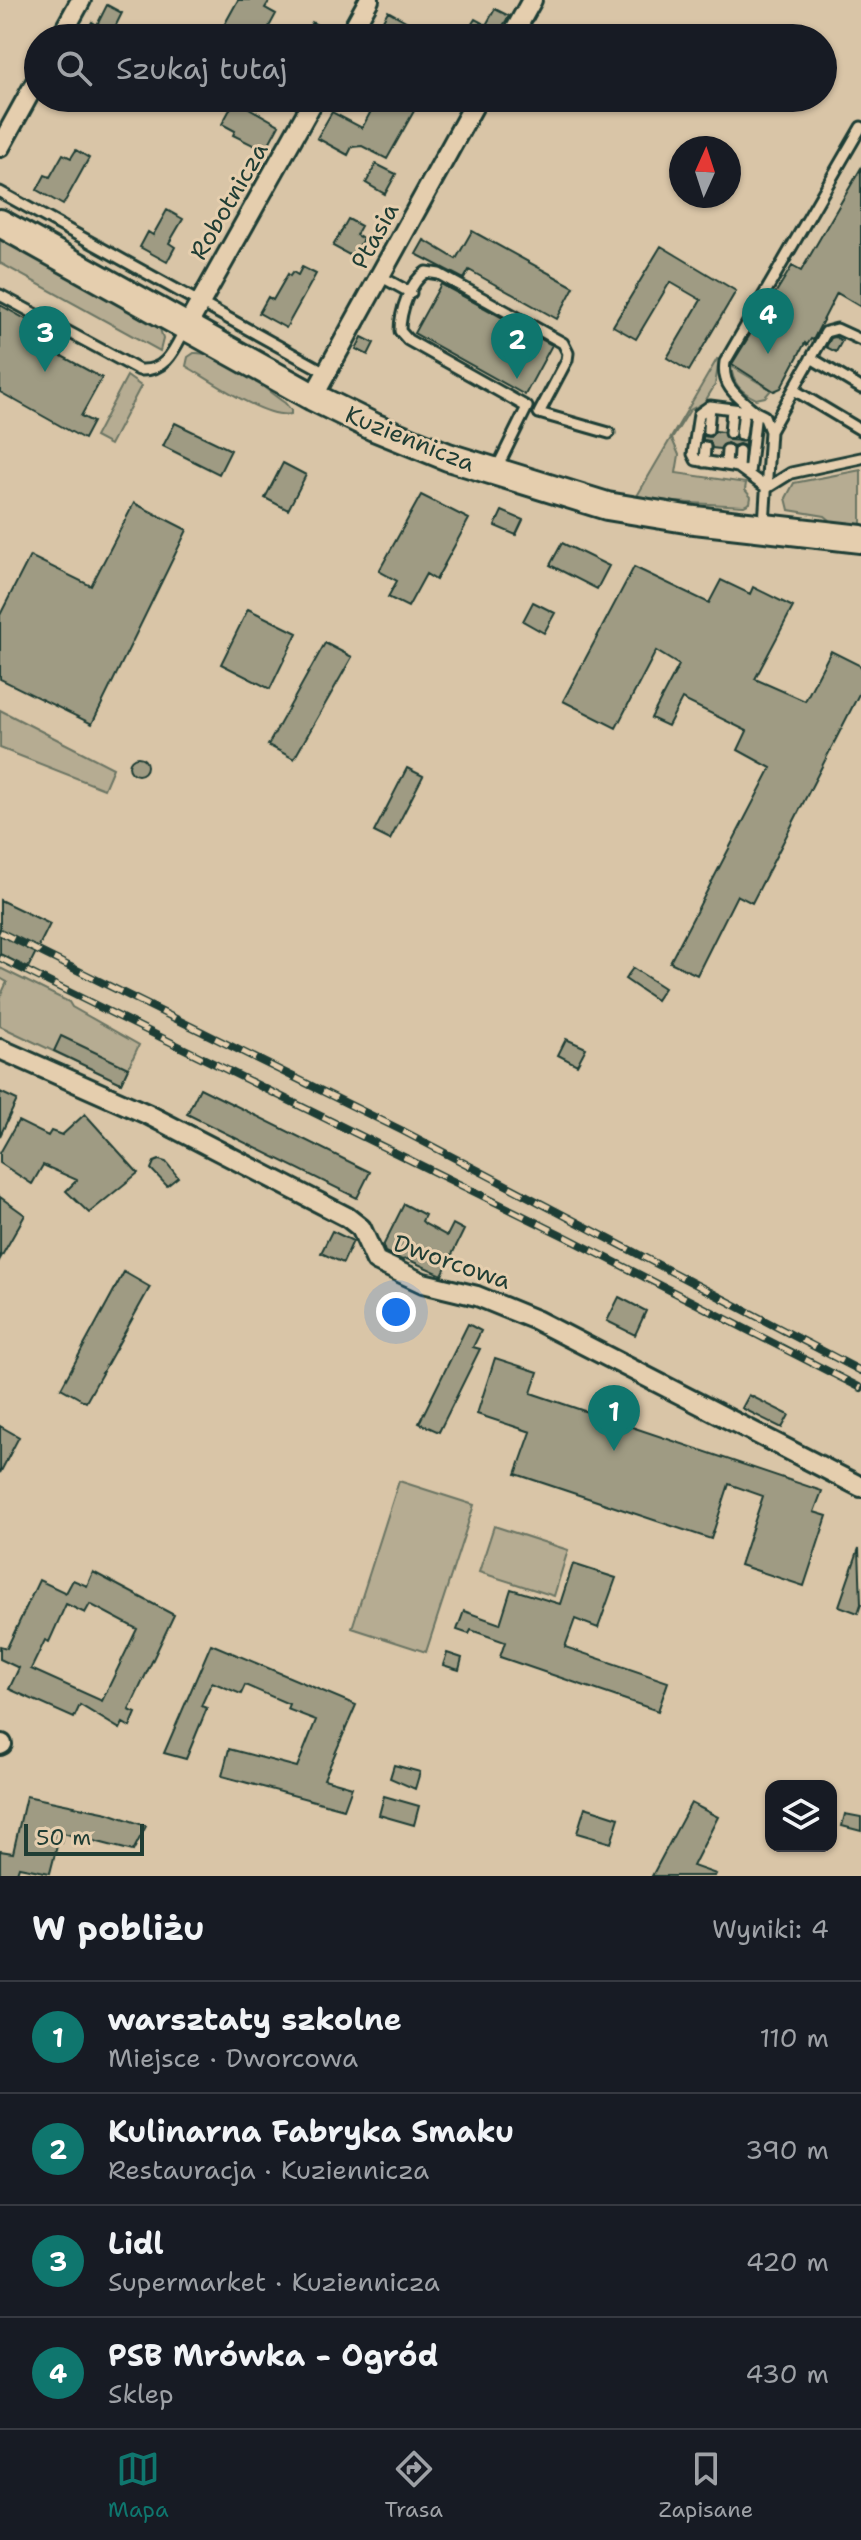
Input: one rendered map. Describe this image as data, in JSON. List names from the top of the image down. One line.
{"streets":{"main road":["Kuziennicza"],"street":["Robotnicza","Ptasia","Dworcowa"]},"crossings":[["Robotnicza","Kuziennicza"],["Ptasia","Kuziennicza"]],"scale_bar":"50 m","north":"top","page":{"search":"Szukaj tutaj","pins":["4","3","2","1"],"scale":"50 m","heading":["W pobliżu","Wyniki: 4"],"list":[{"mark":"1","name":"warsztaty szkolne","note":"Miejsce · Dworcowa","value":"110 m"},{"mark":"2","name":"Kulinarna Fabryka Smaku","note":"Restauracja · Kuziennicza","value":"390 m"},{"mark":"3","name":"Lidl","note":"Supermarket · Kuziennicza","value":"420 m"},{"mark":"4","name":"PSB Mrówka - Ogród","note":"Sklep","value":"430 m"}],"nav":["Mapa","Trasa","Zapisane"]}}
